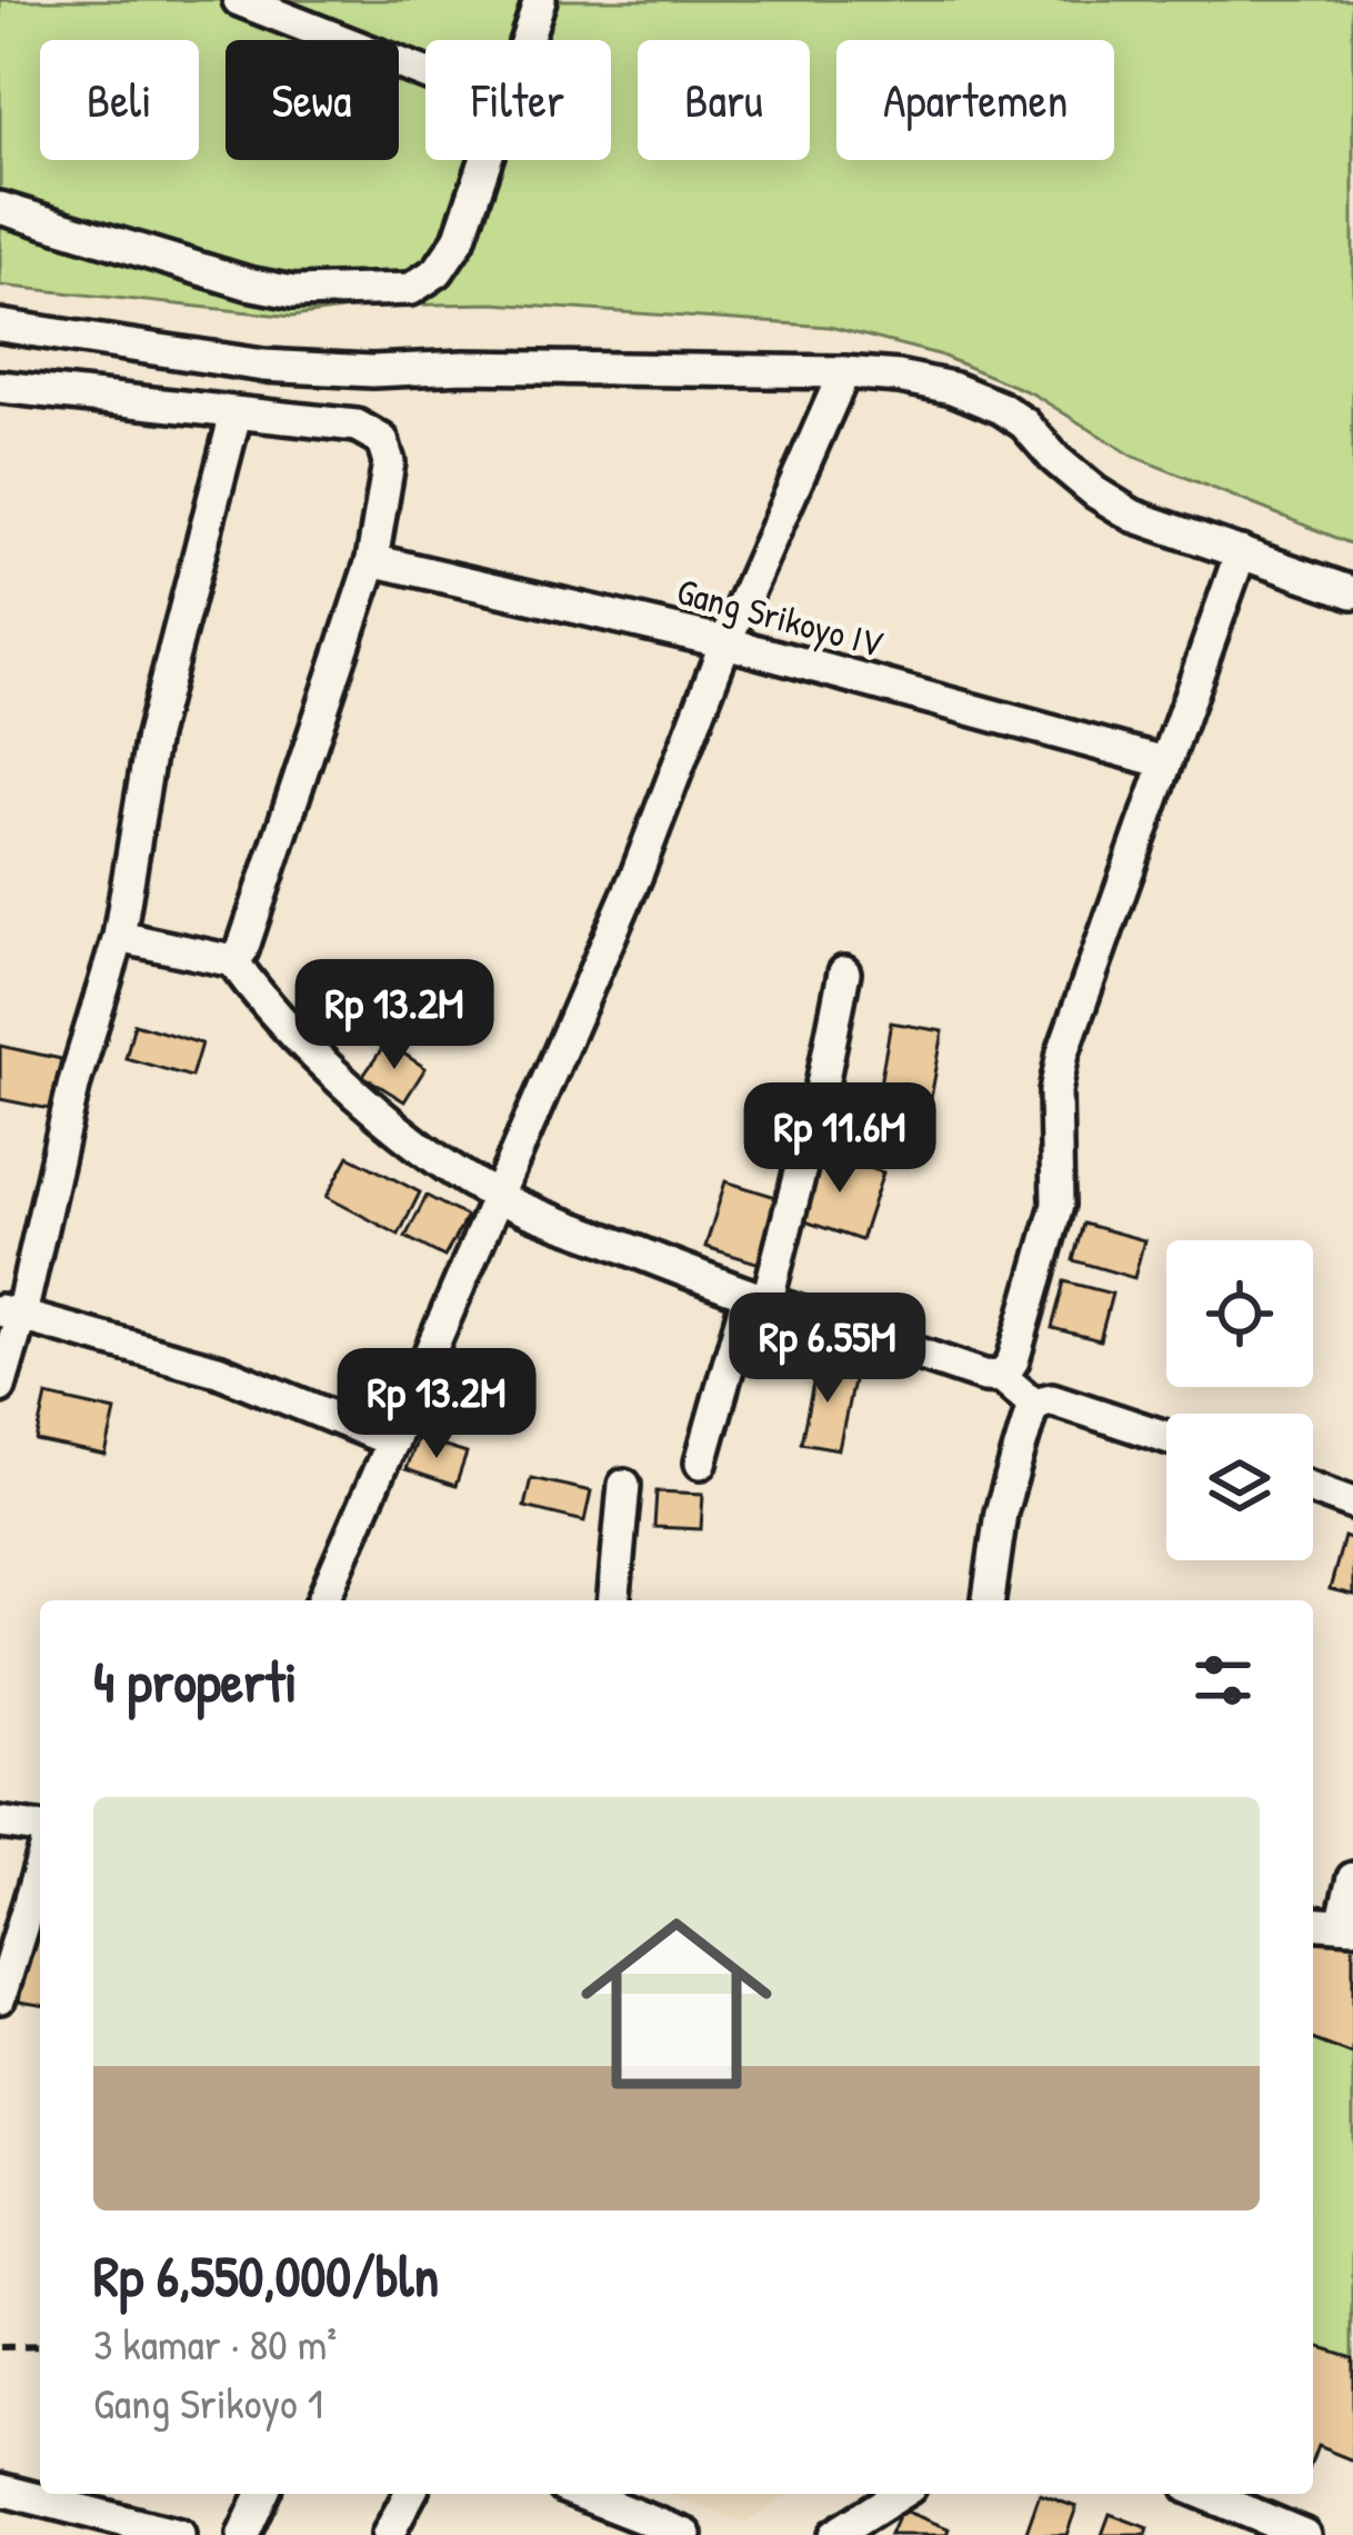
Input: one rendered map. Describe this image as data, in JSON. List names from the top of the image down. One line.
{"streets":{"street":["Gang Srikoyo IV"]},"page":{"chip":["Beli","Sewa","Filter","Baru","Apartemen"],"price":["Rp 13.2M","Rp 11.6M","Rp 6.55M","Rp 13.2M"],"heading":"4 properti","list":[{"name":"Rp 6,550,000/bln","note":"3 kamar · 80 m² · Gang Srikoyo 1"}]}}
